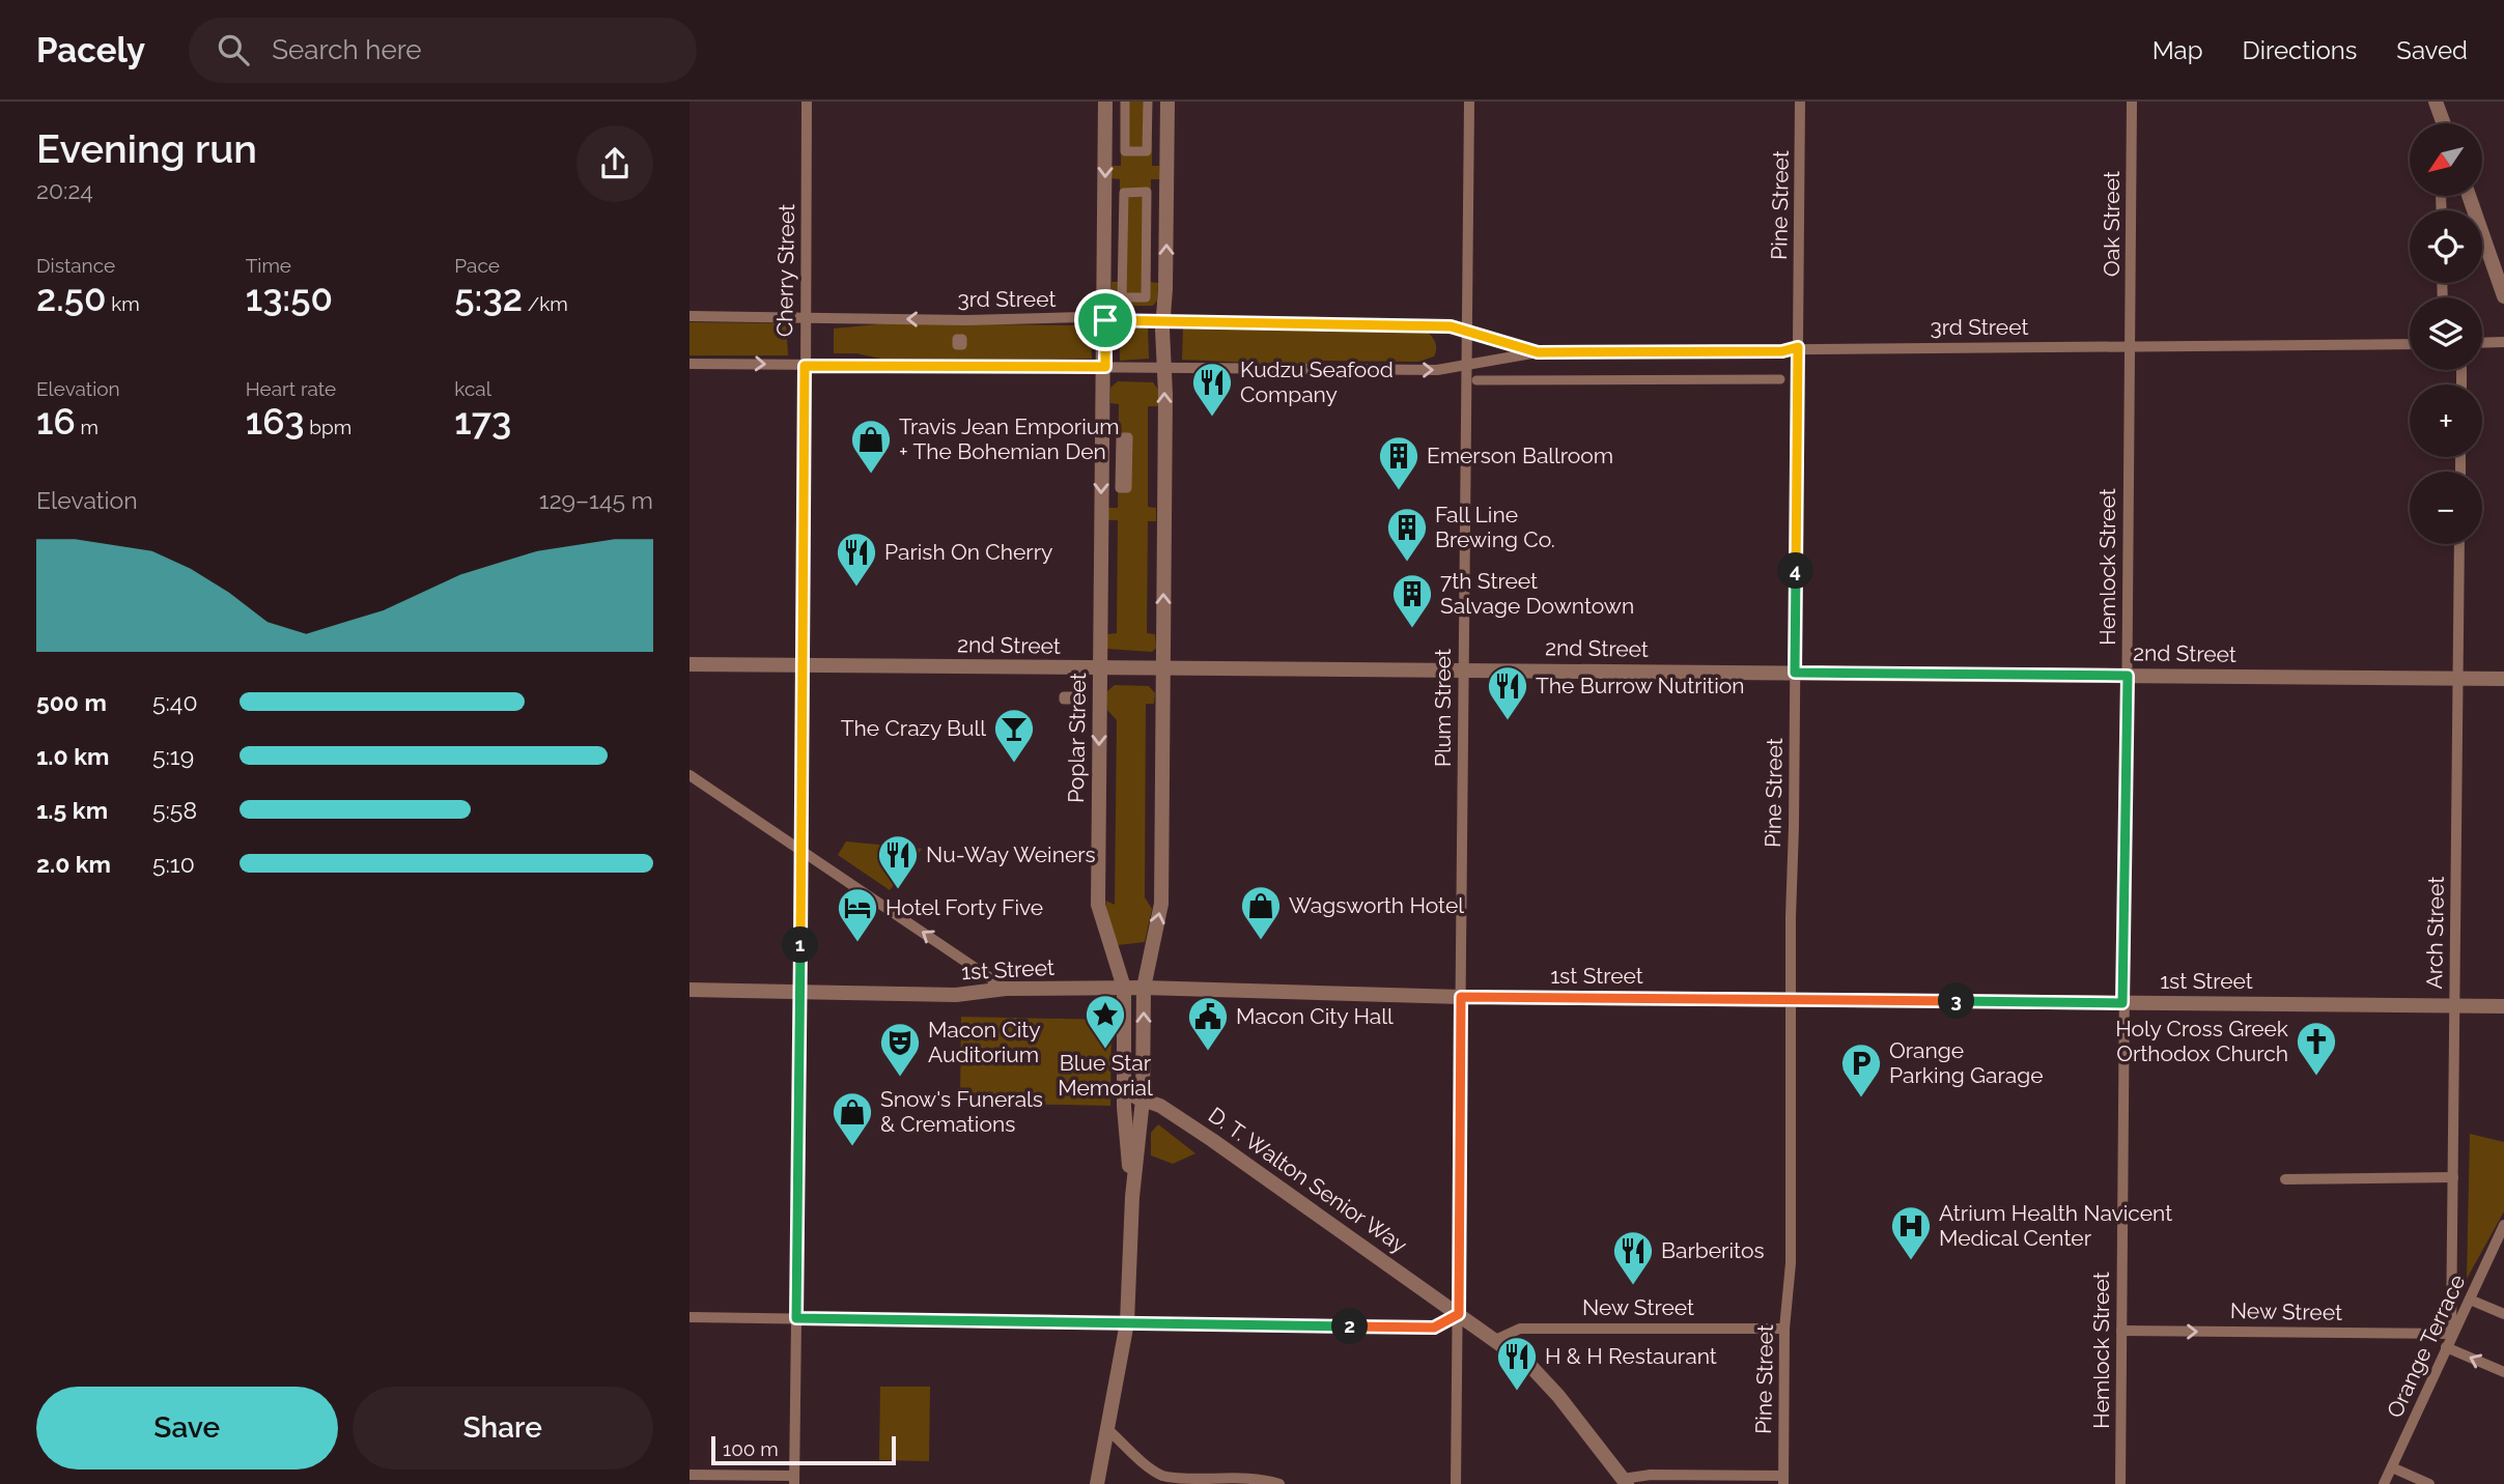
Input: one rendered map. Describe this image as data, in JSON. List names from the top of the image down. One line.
{"streets":{"street":["Pine Street","Oak Street","Cherry Street","3rd Street","Hemlock Street","2nd Street","Plum Street","Poplar Street","Arch Street","1st Street","D. T. Walton Senior Way","New Street","Orange Terrace"]},"crossings":[["Pine Street","3rd Street"],["Pine Street","2nd Street"],["Pine Street","1st Street"],["Pine Street","New Street"],["Oak Street","3rd Street"],["Oak Street","Hemlock Street"],["Cherry Street","3rd Street"],["Cherry Street","2nd Street"],["Cherry Street","1st Street"],["3rd Street","Hemlock Street"],["3rd Street","Plum Street"],["3rd Street","Poplar Street"],["Hemlock Street","2nd Street"],["Hemlock Street","1st Street"],["Hemlock Street","New Street"],["2nd Street","Plum Street"],["2nd Street","Poplar Street"],["2nd Street","Arch Street"],["Plum Street","1st Street"],["Plum Street","D. T. Walton Senior Way"],["Poplar Street","1st Street"],["Poplar Street","D. T. Walton Senior Way"],["Arch Street","1st Street"],["Arch Street","New Street"],["Arch Street","Orange Terrace"],["D. T. Walton Senior Way","New Street"],["New Street","Orange Terrace"]],"one_way":["New Street"],"places":{"restaurant":["Kudzu Seafood Company","Parish On Cherry","The Burrow Nutrition","Nu-Way Weiners","Barberitos","H & H Restaurant"],"shop":["Travis Jean Emporium + The Bohemian Den","Wagsworth Hotel","Snow's Funerals & Cremations"],"building":["Emerson Ballroom","Fall Line Brewing Co.","7th Street Salvage Downtown"],"bar":["The Crazy Bull"],"hotel":["Hotel Forty Five"],"place":["Blue Star Memorial"],"public building":["Macon City Hall"],"church":["Holy Cross Greek Orthodox Church"],"theatre":["Macon City Auditorium"],"parking":["Orange Parking Garage"],"hospital":["Atrium Health Navicent Medical Center"]},"scale_bar":"100 m","north":"bottom left","page":{"header":"Pacely","search":"Search here","nav":["Map","Directions","Saved"],"heading":["Evening run","20:24"],"map_buttons":["+","−"],"stats":[["Distance","2.50 km"],["Time","13:50"],["Pace","5:32 /km"],["Elevation","16 m"],["Heart rate","163 bpm"],["kcal","173"]],"chart":["Elevation","129–145 m"],"pins":["4","1","3","2"],"list":[{"name":"500 m","note":"5:40"},{"name":"1.0 km","note":"5:19"},{"name":"1.5 km","note":"5:58"},{"name":"2.0 km","note":"5:10"}],"buttons":["Save","Share"],"scale":"100 m"}}
